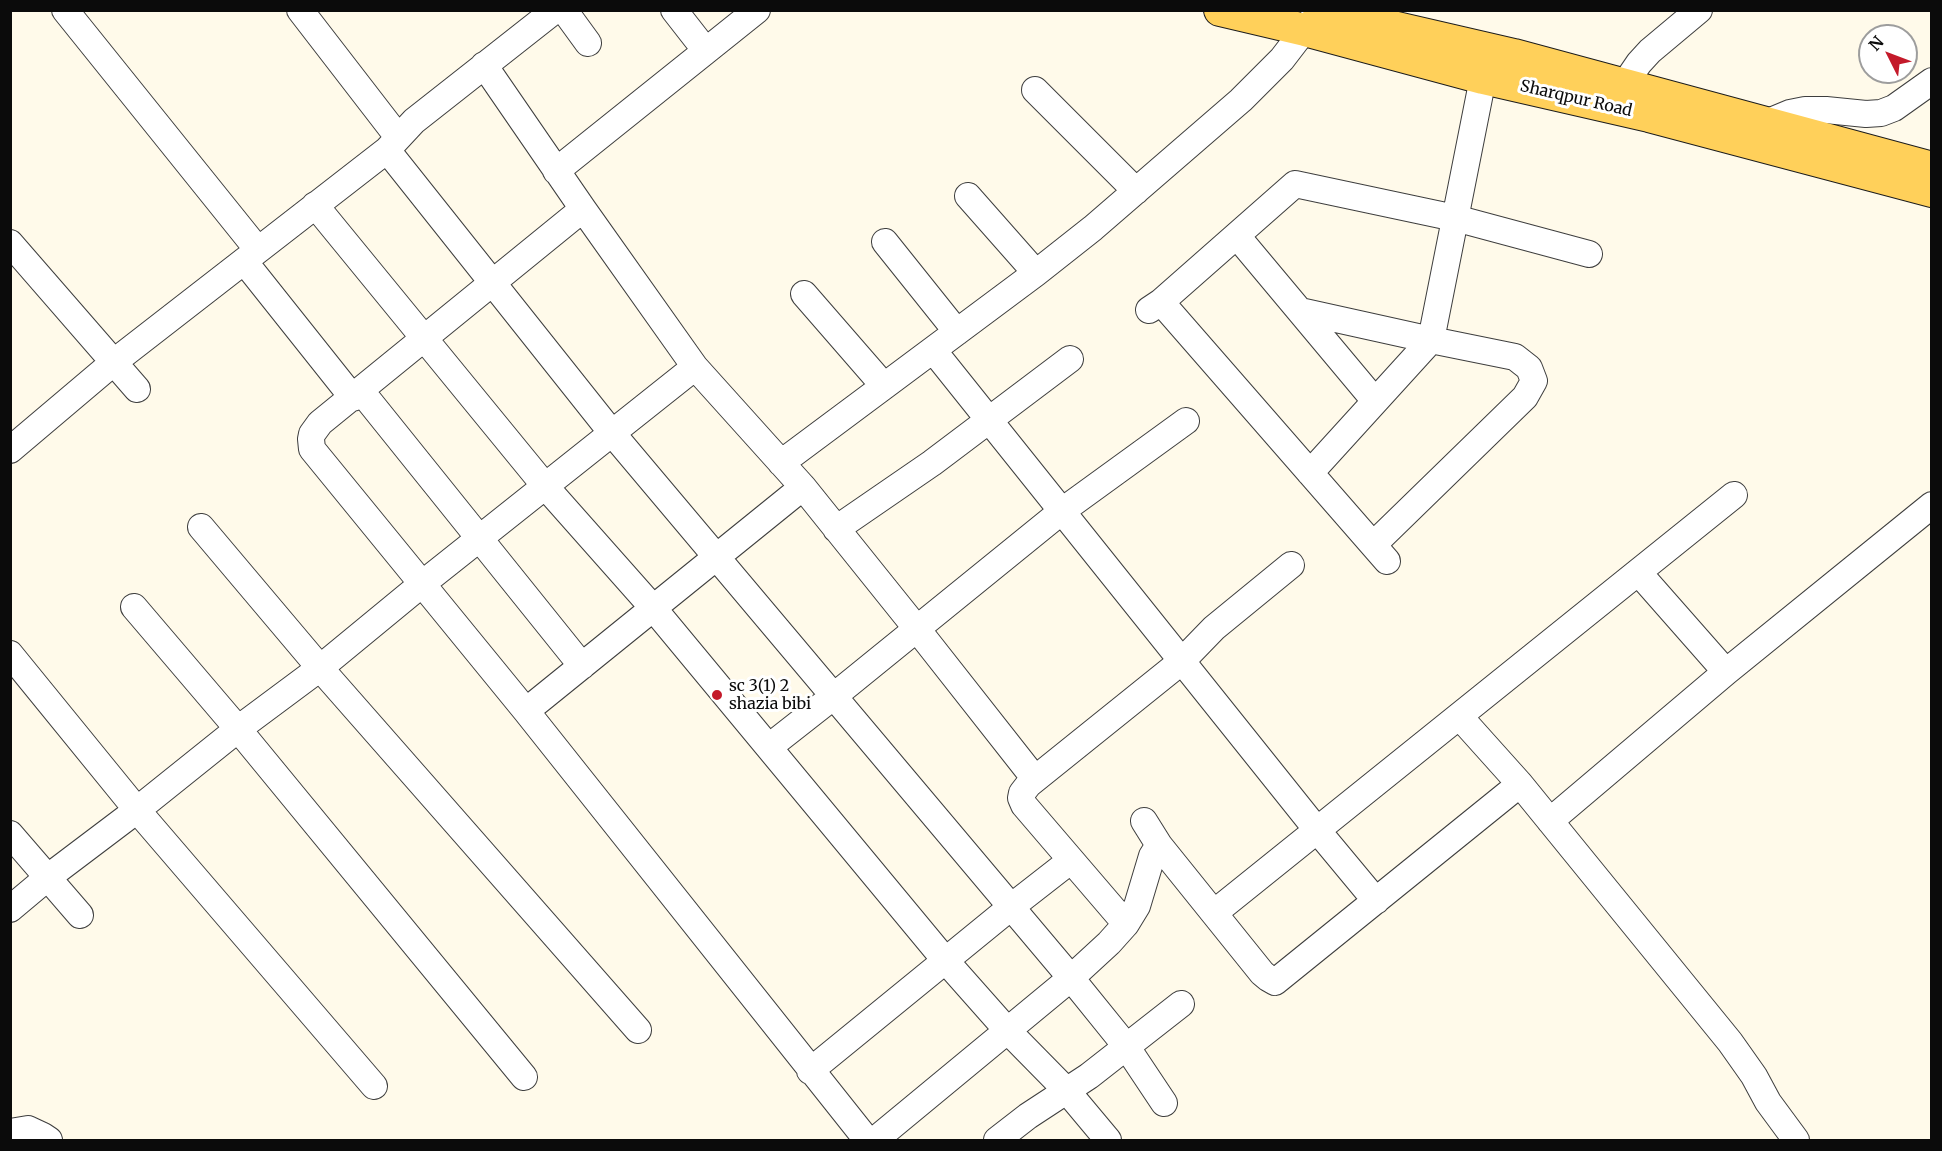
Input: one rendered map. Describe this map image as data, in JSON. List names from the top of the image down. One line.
{"streets":{"main road":["Sharqpur Road"]},"places":["sc 3(1) 2 shazia bibi"],"north":"top left"}
